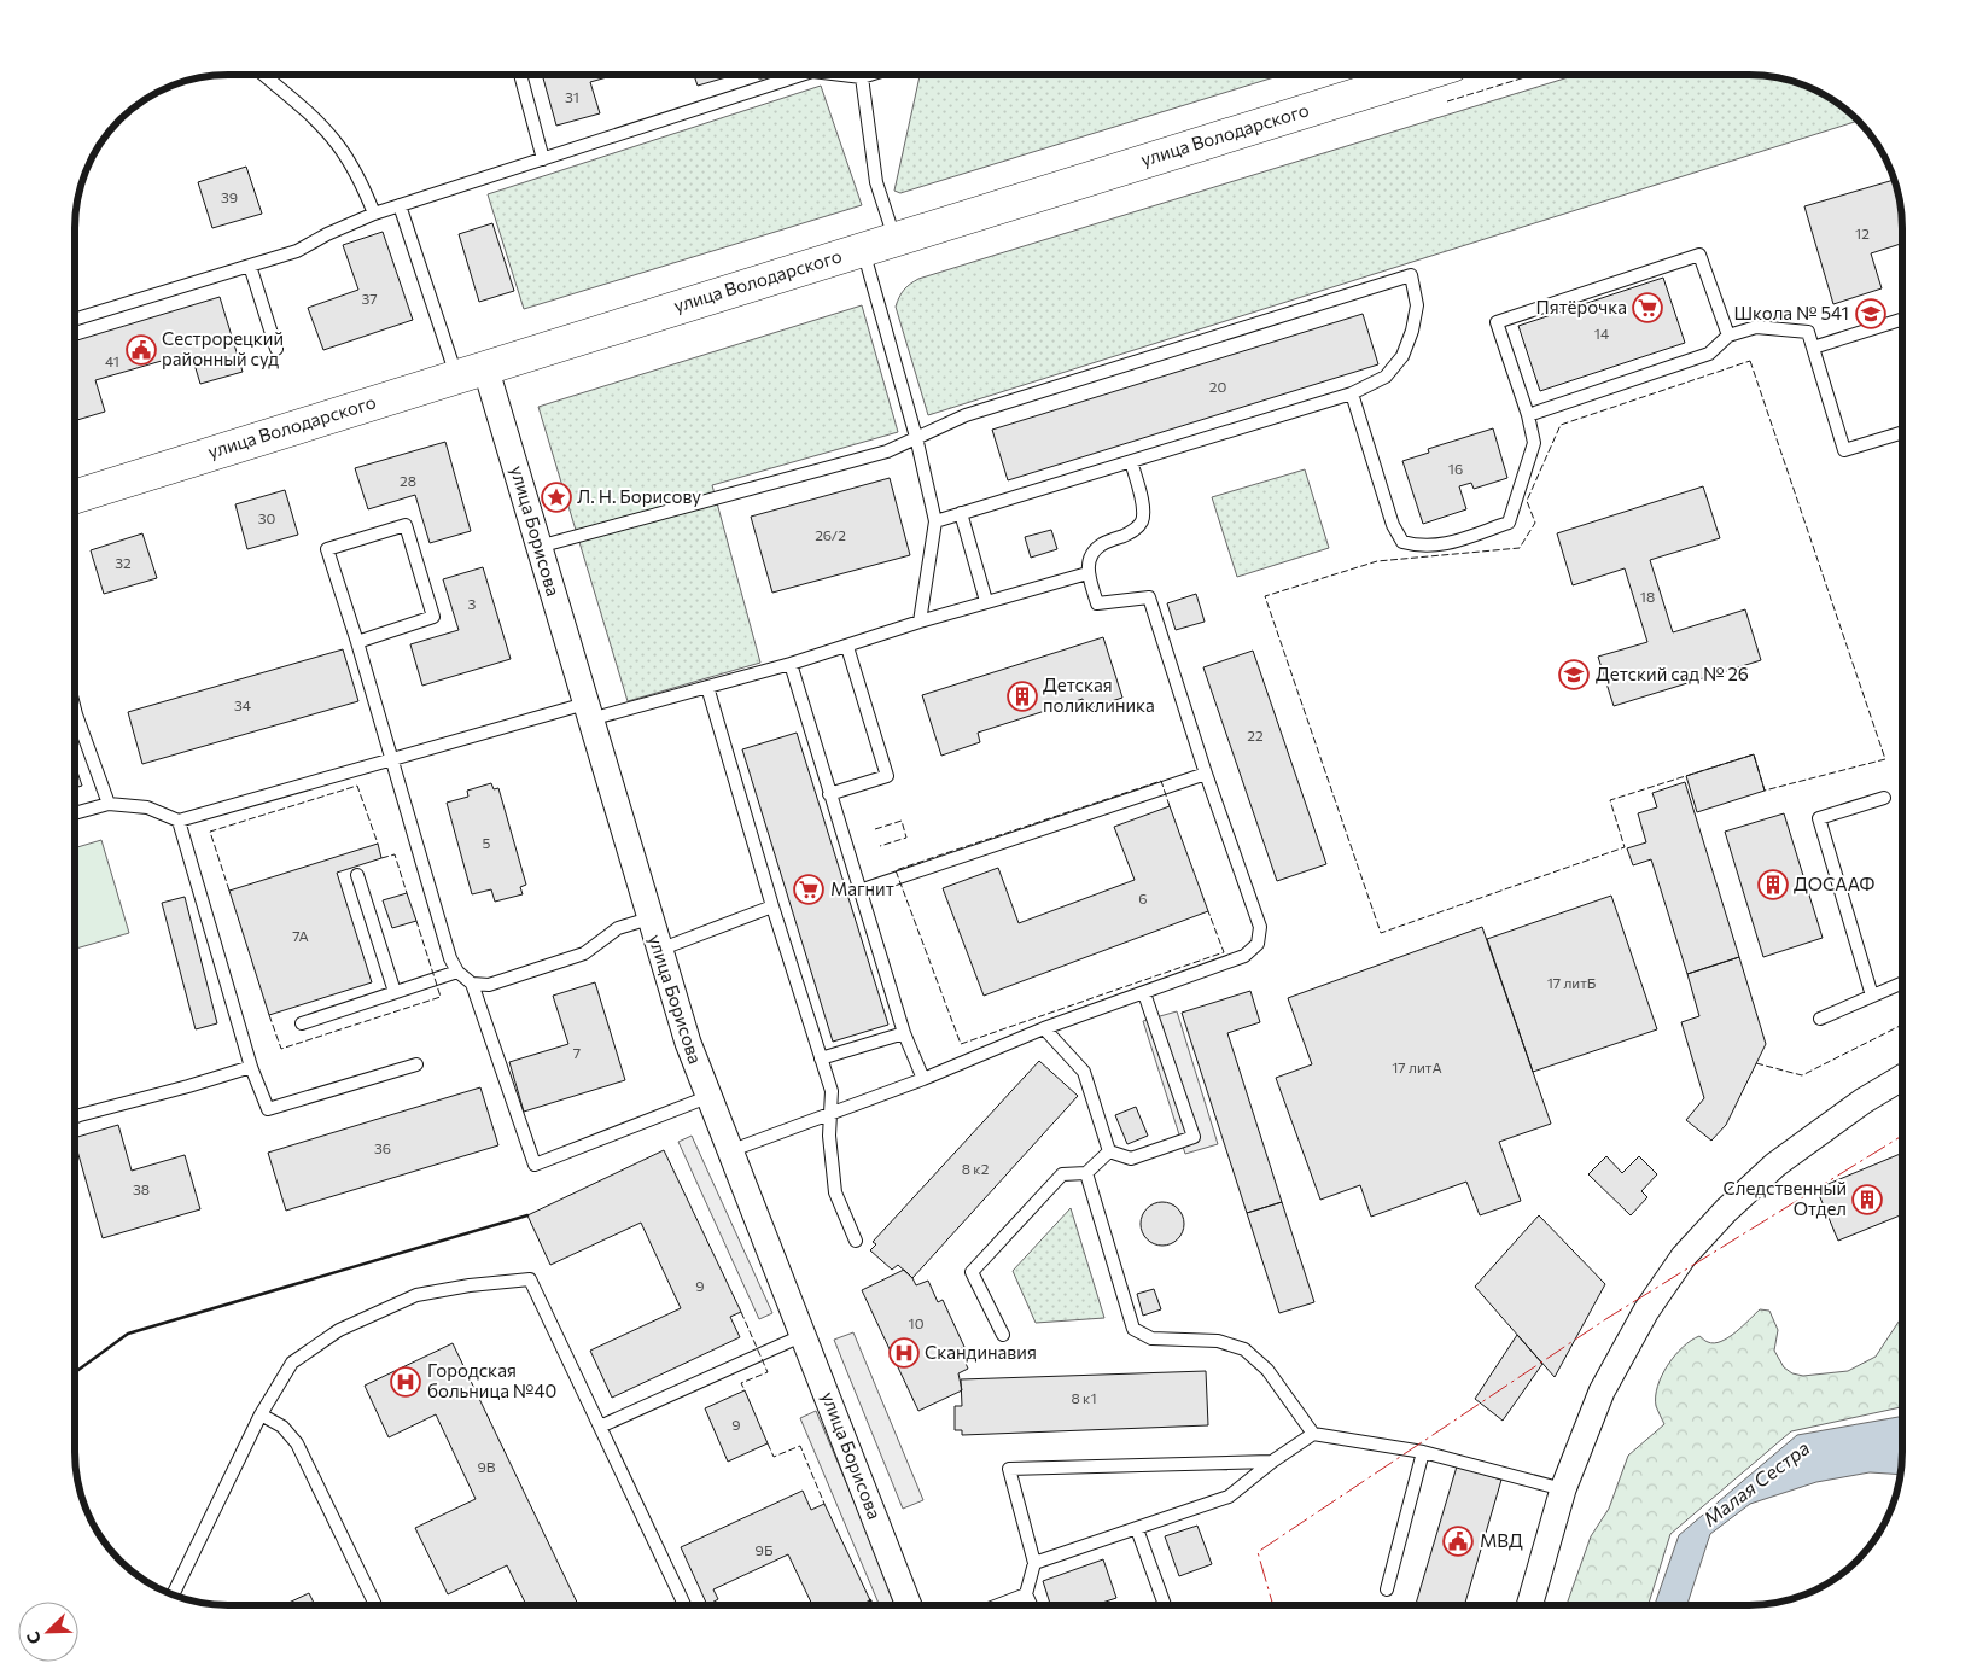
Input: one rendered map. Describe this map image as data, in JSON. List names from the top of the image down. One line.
{"streets":{"main road":["улица Володарского"],"street":["улица Борисова"]},"crossings":[["улица Володарского","улица Борисова"]],"water":["Малая Сестра"],"places":{"supermarket":["Пятёрочка","Магнит"],"school or university":["Школа № 541","Детский сад № 26"],"public building":["Сестрорецкий районный суд","МВД"],"place":["Л. Н. Борисову"],"building":["Детская поликлиника","ДОСААФ","Следственный Отдел"],"hospital":["Скандинавия","Городская больница №40"]},"house_numbers":["31","39","12","37","14","41","20","16","28","30","26/2","32","18","3","34","22","5","6","7А","17 литБ","7","17 литА","36","8 к2","38","9","10","8 к1","9","9В","9Б"],"north":"bottom left"}
